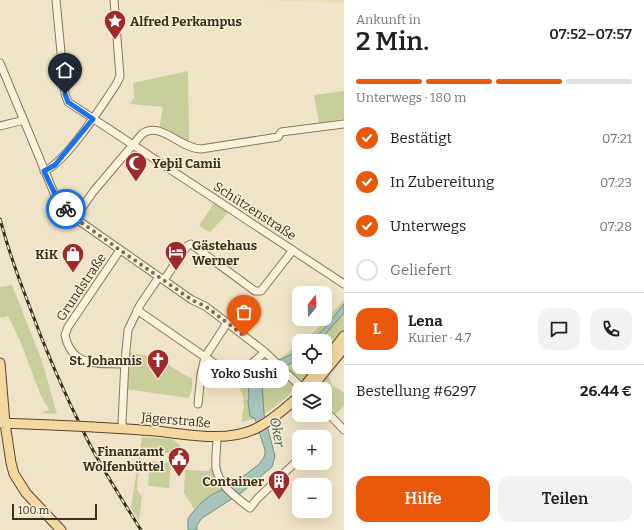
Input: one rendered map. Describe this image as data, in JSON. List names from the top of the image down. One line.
{"streets":{"main road":["Jägerstraße"],"street":["Schützenstraße","Grundstraße"]},"water":["Oker"],"places":{"place":["Alfred Perkampus"],"mosque":["Yeþil Camii"],"hotel":["Gästehaus Werner"],"shop":["KiK"],"other":["Yoko Sushi"],"church":["St. Johannis"],"public building":["Finanzamt Wolfenbüttel"],"building":["Container"]},"scale_bar":"100 m","north":"top","page":{"heading":["2 Min.","Ankunft in","07:52–07:57"],"panel":["Lena","Kurier · 4.7","Bestellung #6297","26.44 €"],"bar":"Unterwegs · 180 m","list":[["Bestätigt","07:21"],["In Zubereitung","07:23"],["Unterwegs","07:28"],"Geliefert"],"map_buttons":["+","−"],"round":"L","bubble":"Yoko Sushi","buttons":["Hilfe","Teilen"],"scale":"100 m"}}
